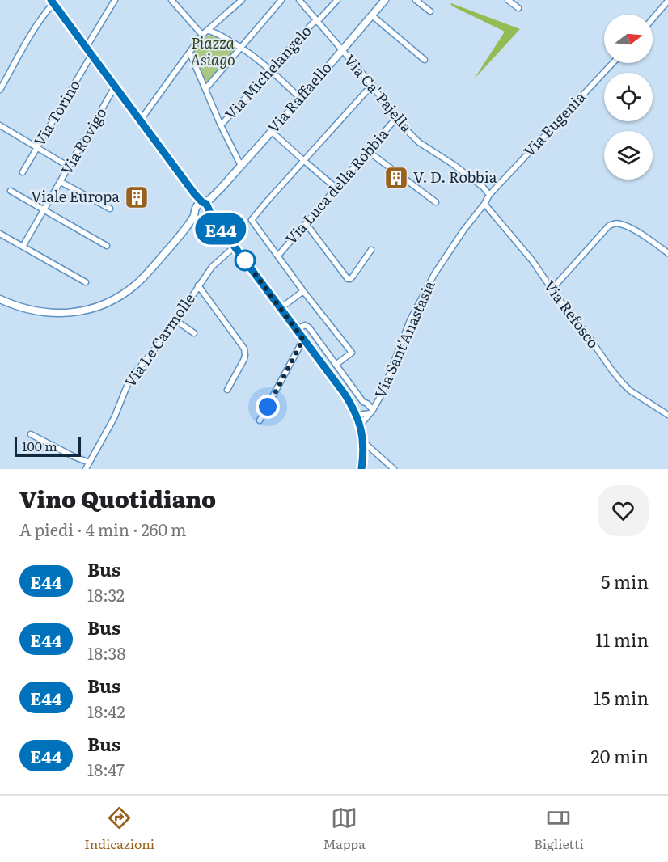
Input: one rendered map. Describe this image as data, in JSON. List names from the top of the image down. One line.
{"streets":{"main road":["Via Raffaello"],"street":["Via Michelangelo","Via Ca' Pajella","Via Torino","Via Eugenia","Via Rovigo","Via Luca della Robbia","Via Refosco","Via Sant'Anastasia","Via Le Carmolle"]},"crossings":[["Via Michelangelo","Via Ca' Pajella"],["Via Ca' Pajella","Via Raffaello"],["Via Ca' Pajella","Via Eugenia"],["Via Ca' Pajella","Via Luca della Robbia"],["Via Ca' Pajella","Via Sant'Anastasia"],["Via Eugenia","Via Sant'Anastasia"],["Via Refosco","Via Sant'Anastasia"]],"parks":["Piazza Asiago"],"places":{"building":["V. D. Robbia","Viale Europa"]},"lines":["bus line E44"],"scale_bar":"100 m","north":"right","page":{"on_map":"E44","scale":"100 m","heading":["Vino Quotidiano","A piedi · 4 min · 260 m"],"list":[{"mark":"E44","name":"Bus","note":"18:32","value":"5 min"},{"mark":"E44","name":"Bus","note":"18:38","value":"11 min"},{"mark":"E44","name":"Bus","note":"18:42","value":"15 min"},{"mark":"E44","name":"Bus","note":"18:47","value":"20 min"}],"tabs":["Indicazioni","Mappa","Biglietti"]}}
